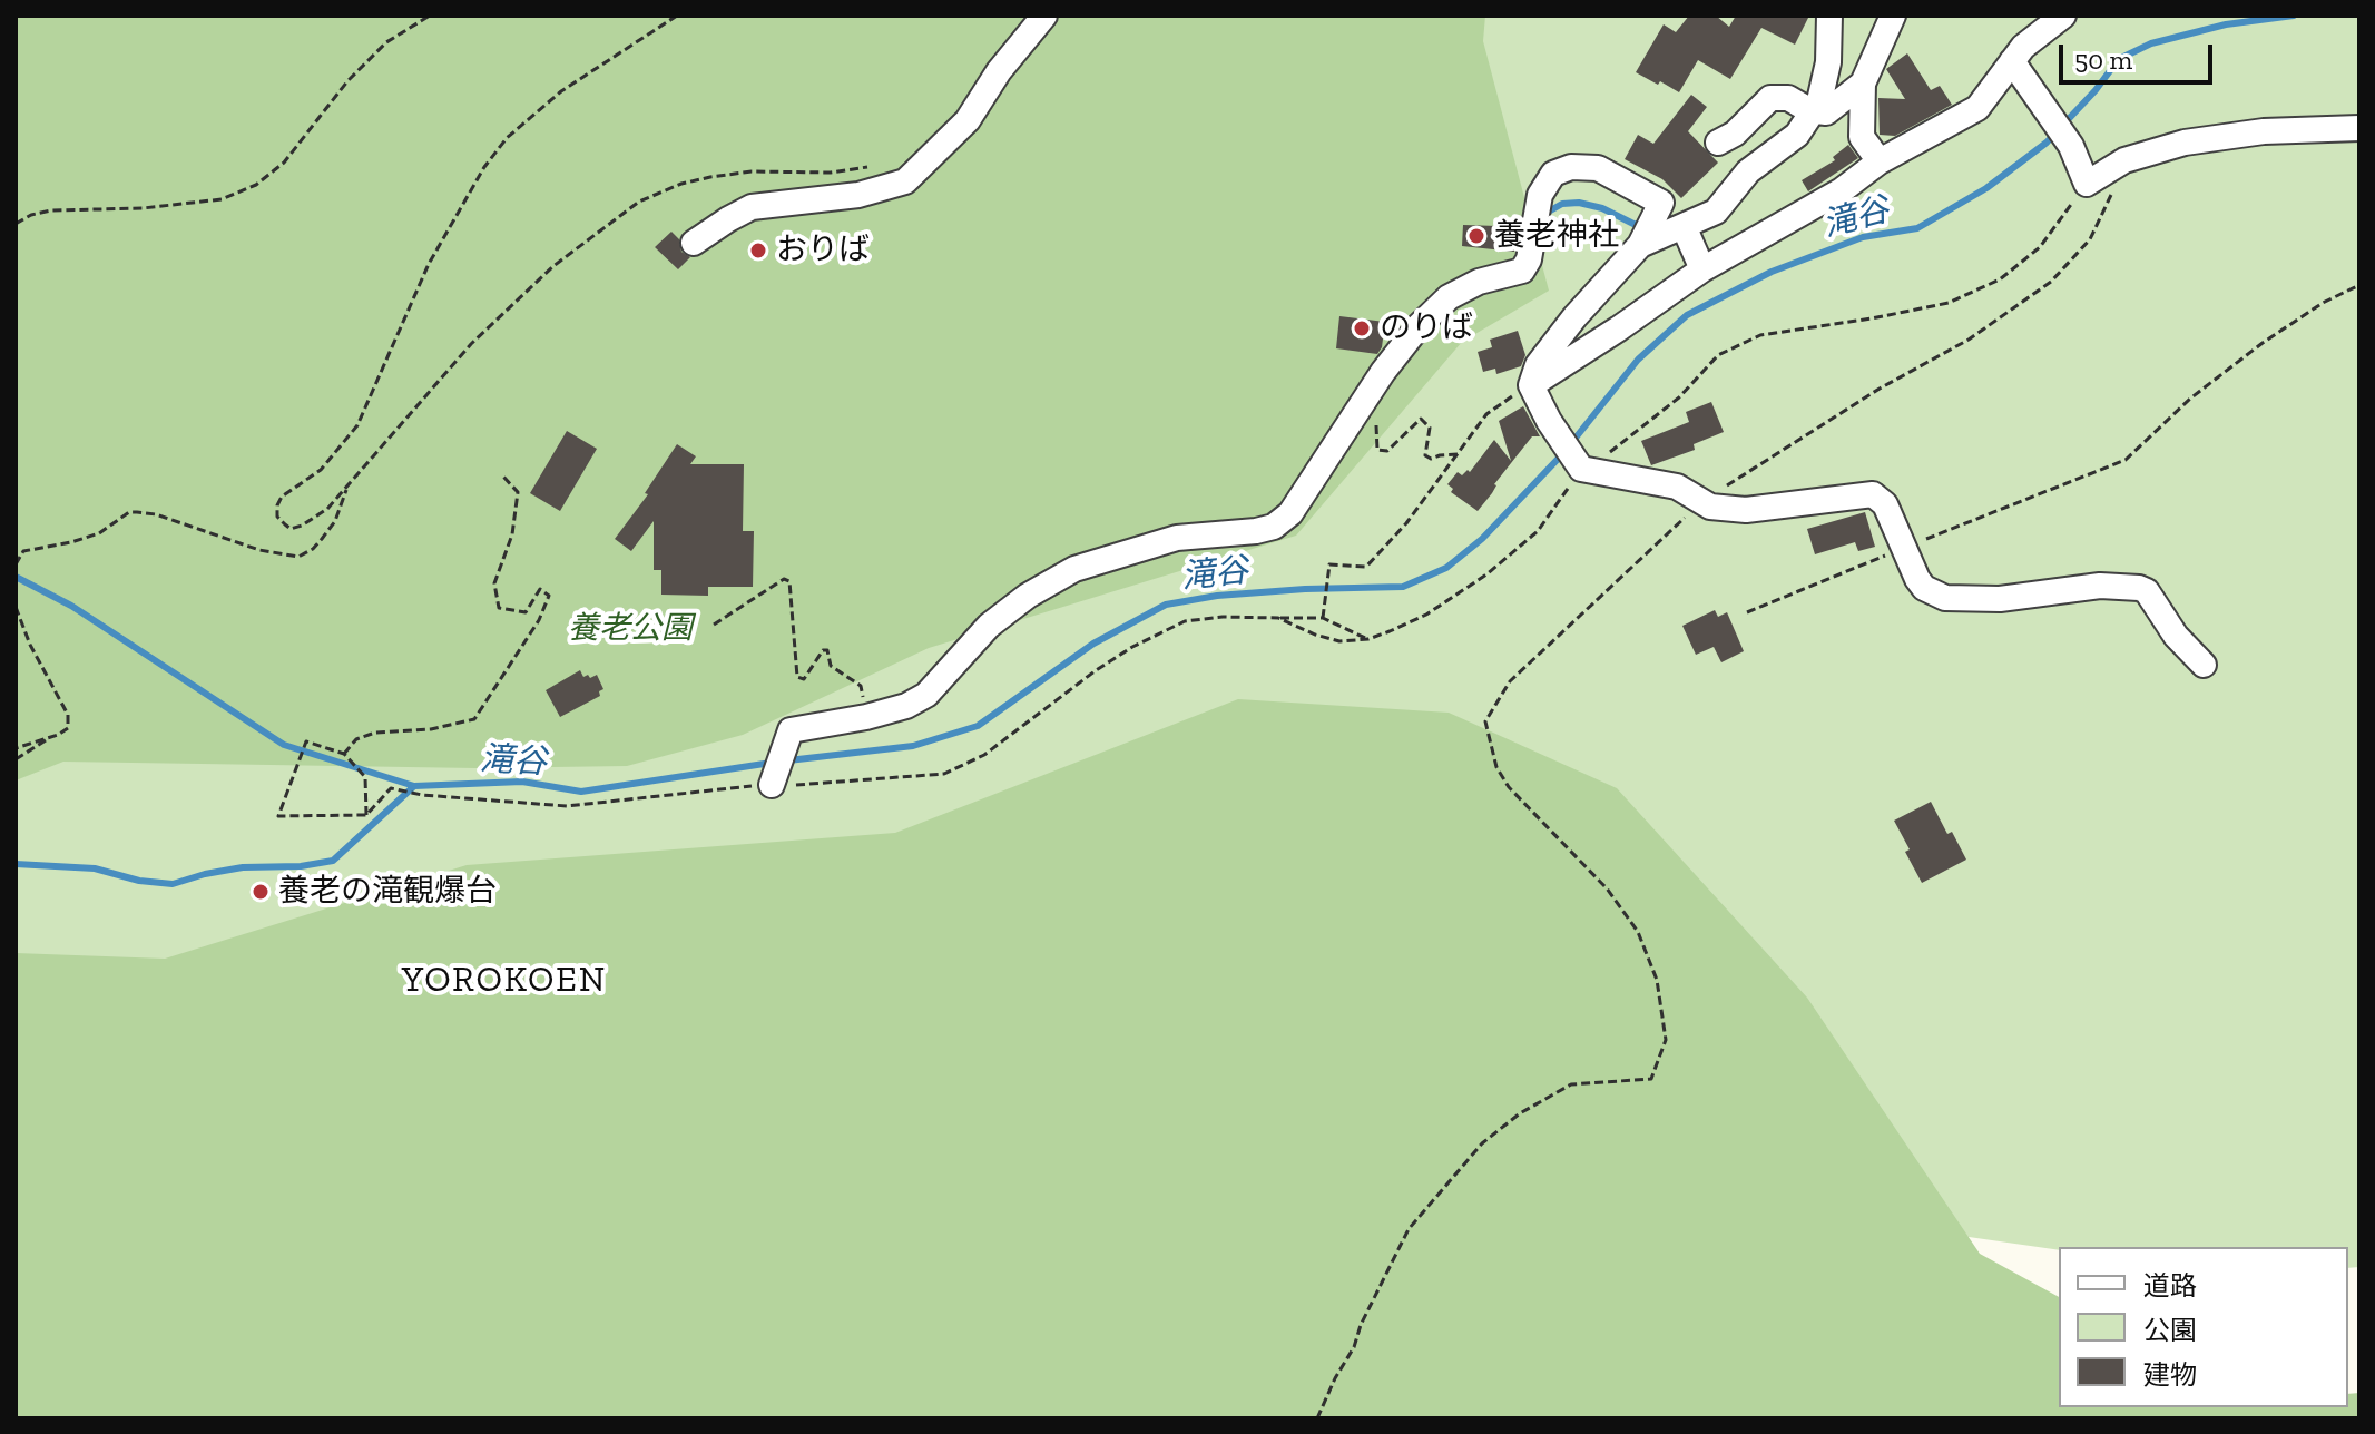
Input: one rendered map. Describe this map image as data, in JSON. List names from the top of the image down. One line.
{"districts":["YOROKOEN"],"water":["滝谷"],"parks":["養老公園"],"places":["養老神社","おりば","のりば","養老の滝観爆台"],"legend":["道路","公園","建物"],"scale_bar":"50 m"}
